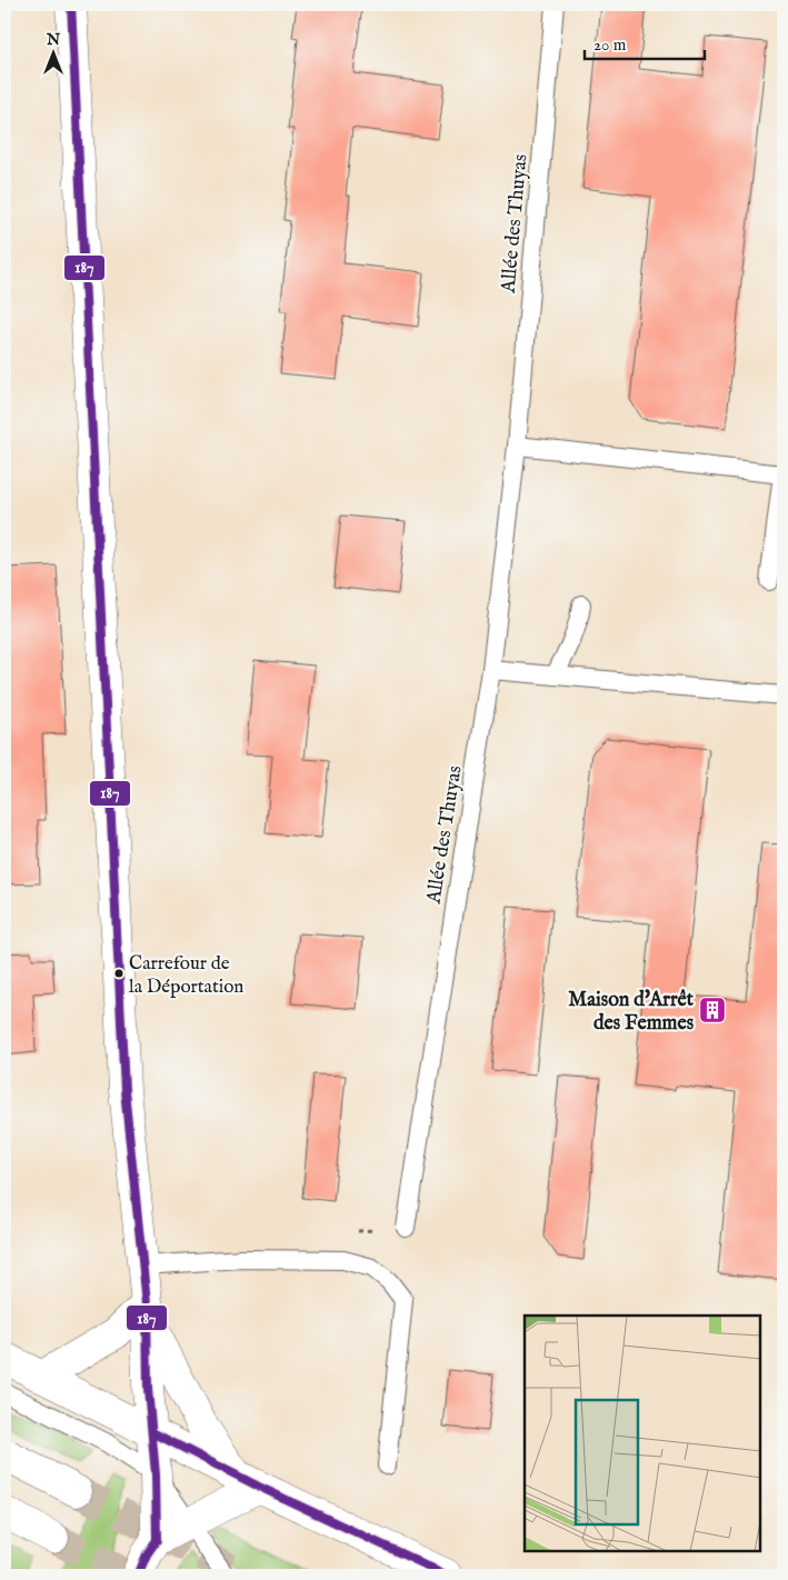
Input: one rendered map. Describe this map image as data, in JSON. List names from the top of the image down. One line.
{"streets":{"lane":["Allée des Thuyas"]},"places":{"other":["Carrefour de la Déportation"],"building":["Maison d'Arrêt des Femmes"]},"lines":["transit line 187"],"scale_bar":"20 m","north":"top"}
